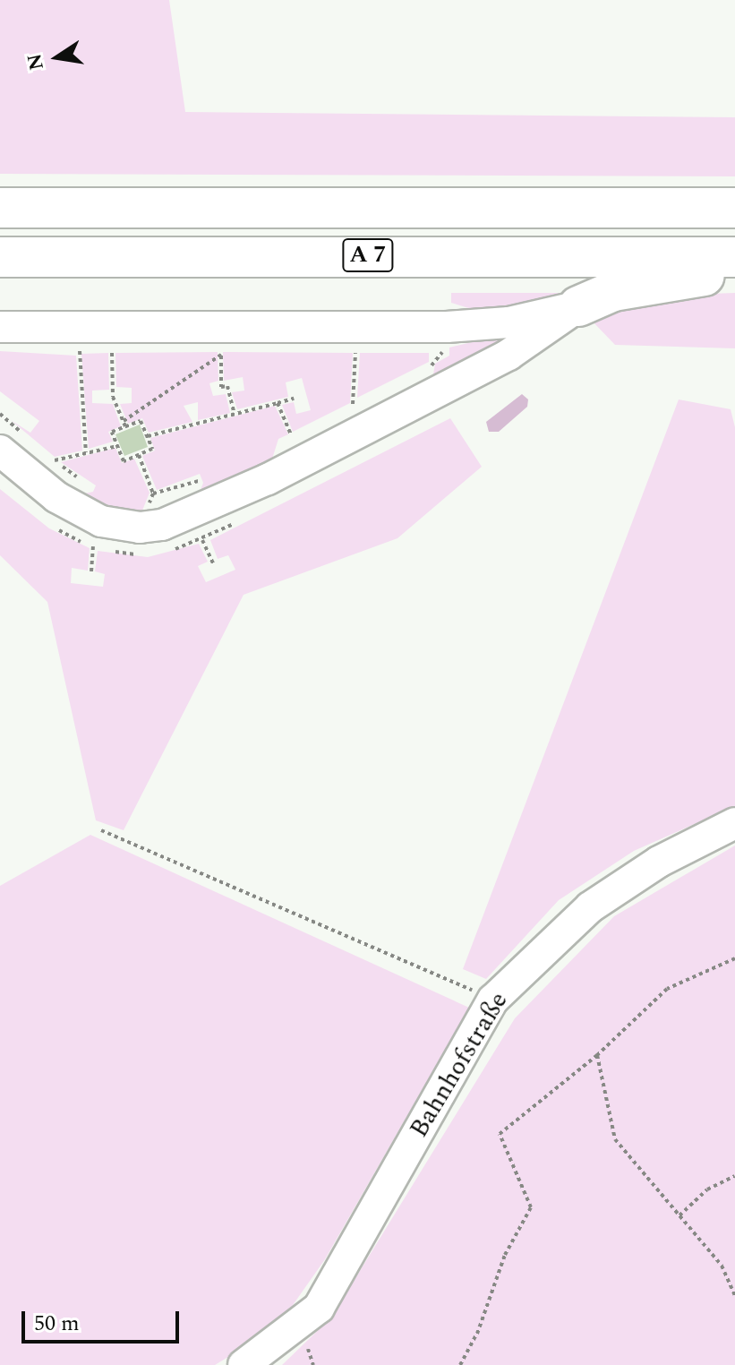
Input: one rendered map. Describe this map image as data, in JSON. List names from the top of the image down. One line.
{"streets":{"highway":["A 7"],"street":["Bahnhofstraße"]},"scale_bar":"50 m","north":"left"}
